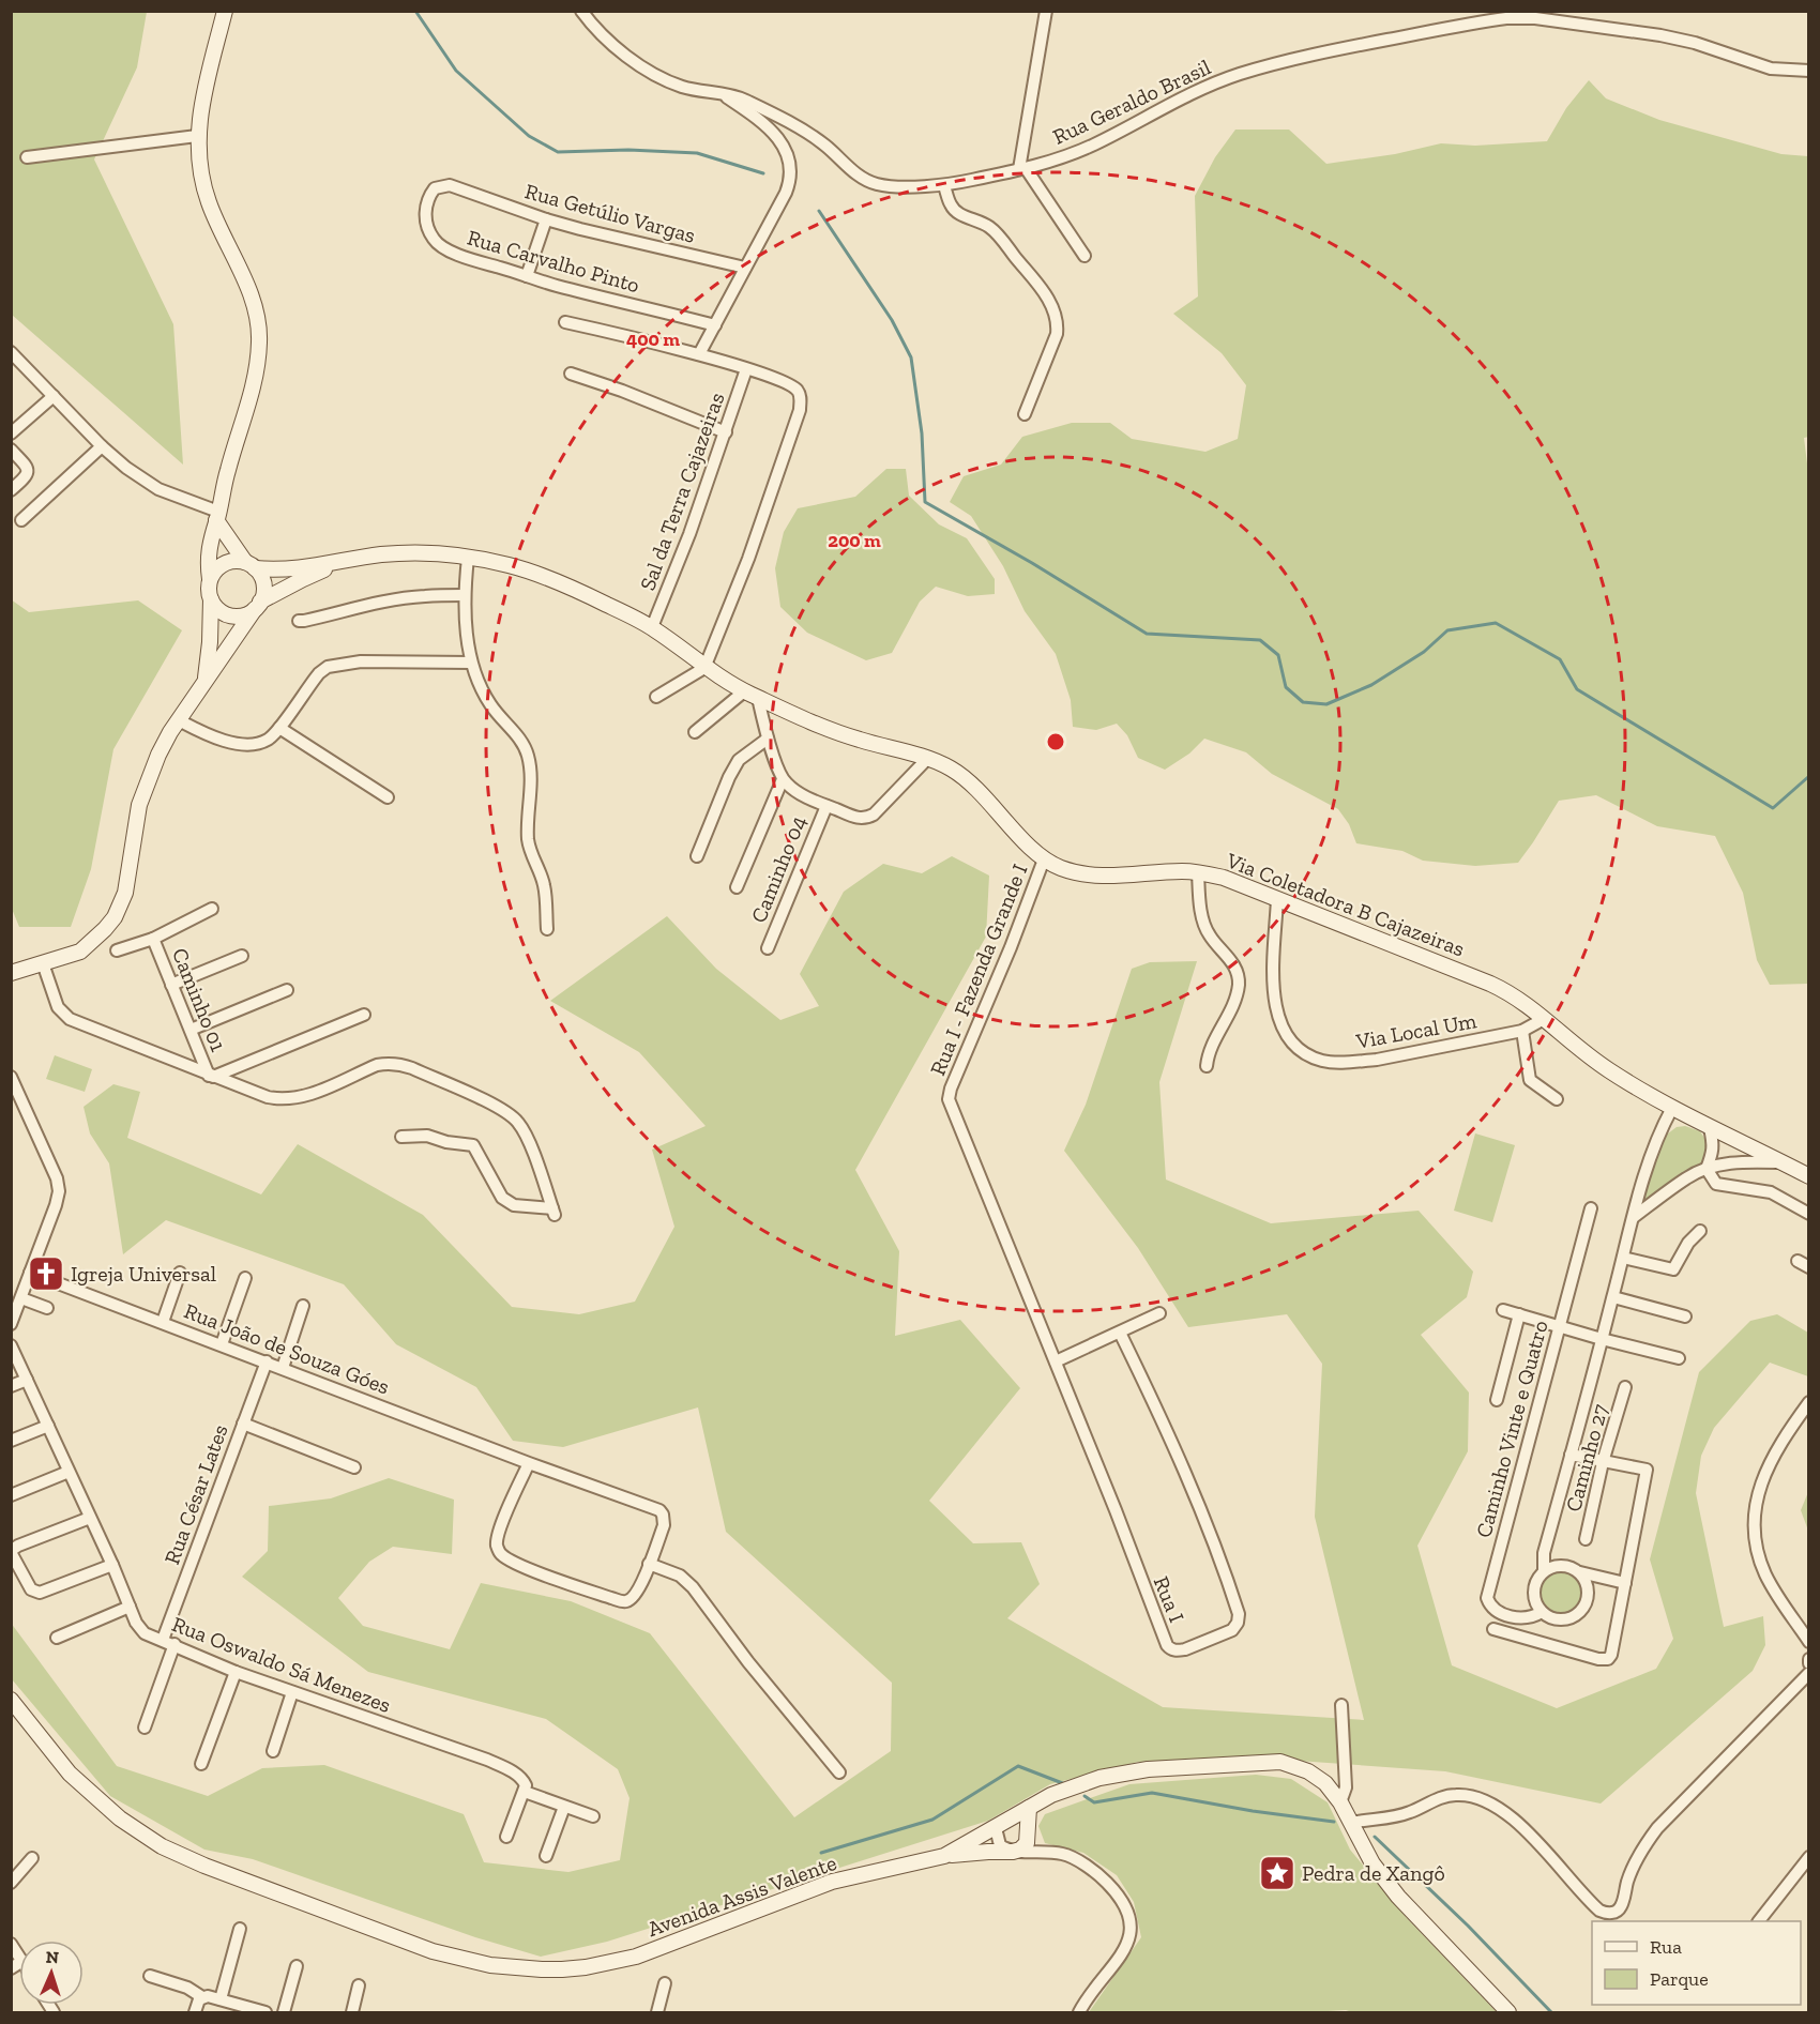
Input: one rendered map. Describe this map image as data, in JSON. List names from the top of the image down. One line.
{"streets":{"main road":["Via Coletadora B Cajazeiras","Avenida Assis Valente"],"street":["Rua Geraldo Brasil","Rua Getúlio Vargas","Rua Carvalho Pinto","Sal da Terra Cajazeiras","Caminho 04","Rua I - Fazenda Grande I","Caminho 01","Via Local Um","Rua João de Souza Góes","Caminho Vinte e Quatro","Caminho 27","Rua César Lates","Rua I","Rua Oswaldo Sá Menezes"]},"crossings":[["Rua Getúlio Vargas","Rua Carvalho Pinto"],["Sal da Terra Cajazeiras","Via Coletadora B Cajazeiras"],["Via Coletadora B Cajazeiras","Rua I - Fazenda Grande I"],["Via Coletadora B Cajazeiras","Via Local Um"],["Rua I - Fazenda Grande I","Rua I"],["Rua João de Souza Góes","Rua César Lates"],["Rua César Lates","Rua Oswaldo Sá Menezes"]],"places":{"church":["Igreja Universal"],"place":["Pedra de Xangô"]},"legend":["Rua","Parque"],"north":"top","rings":["400 m","200 m"]}
